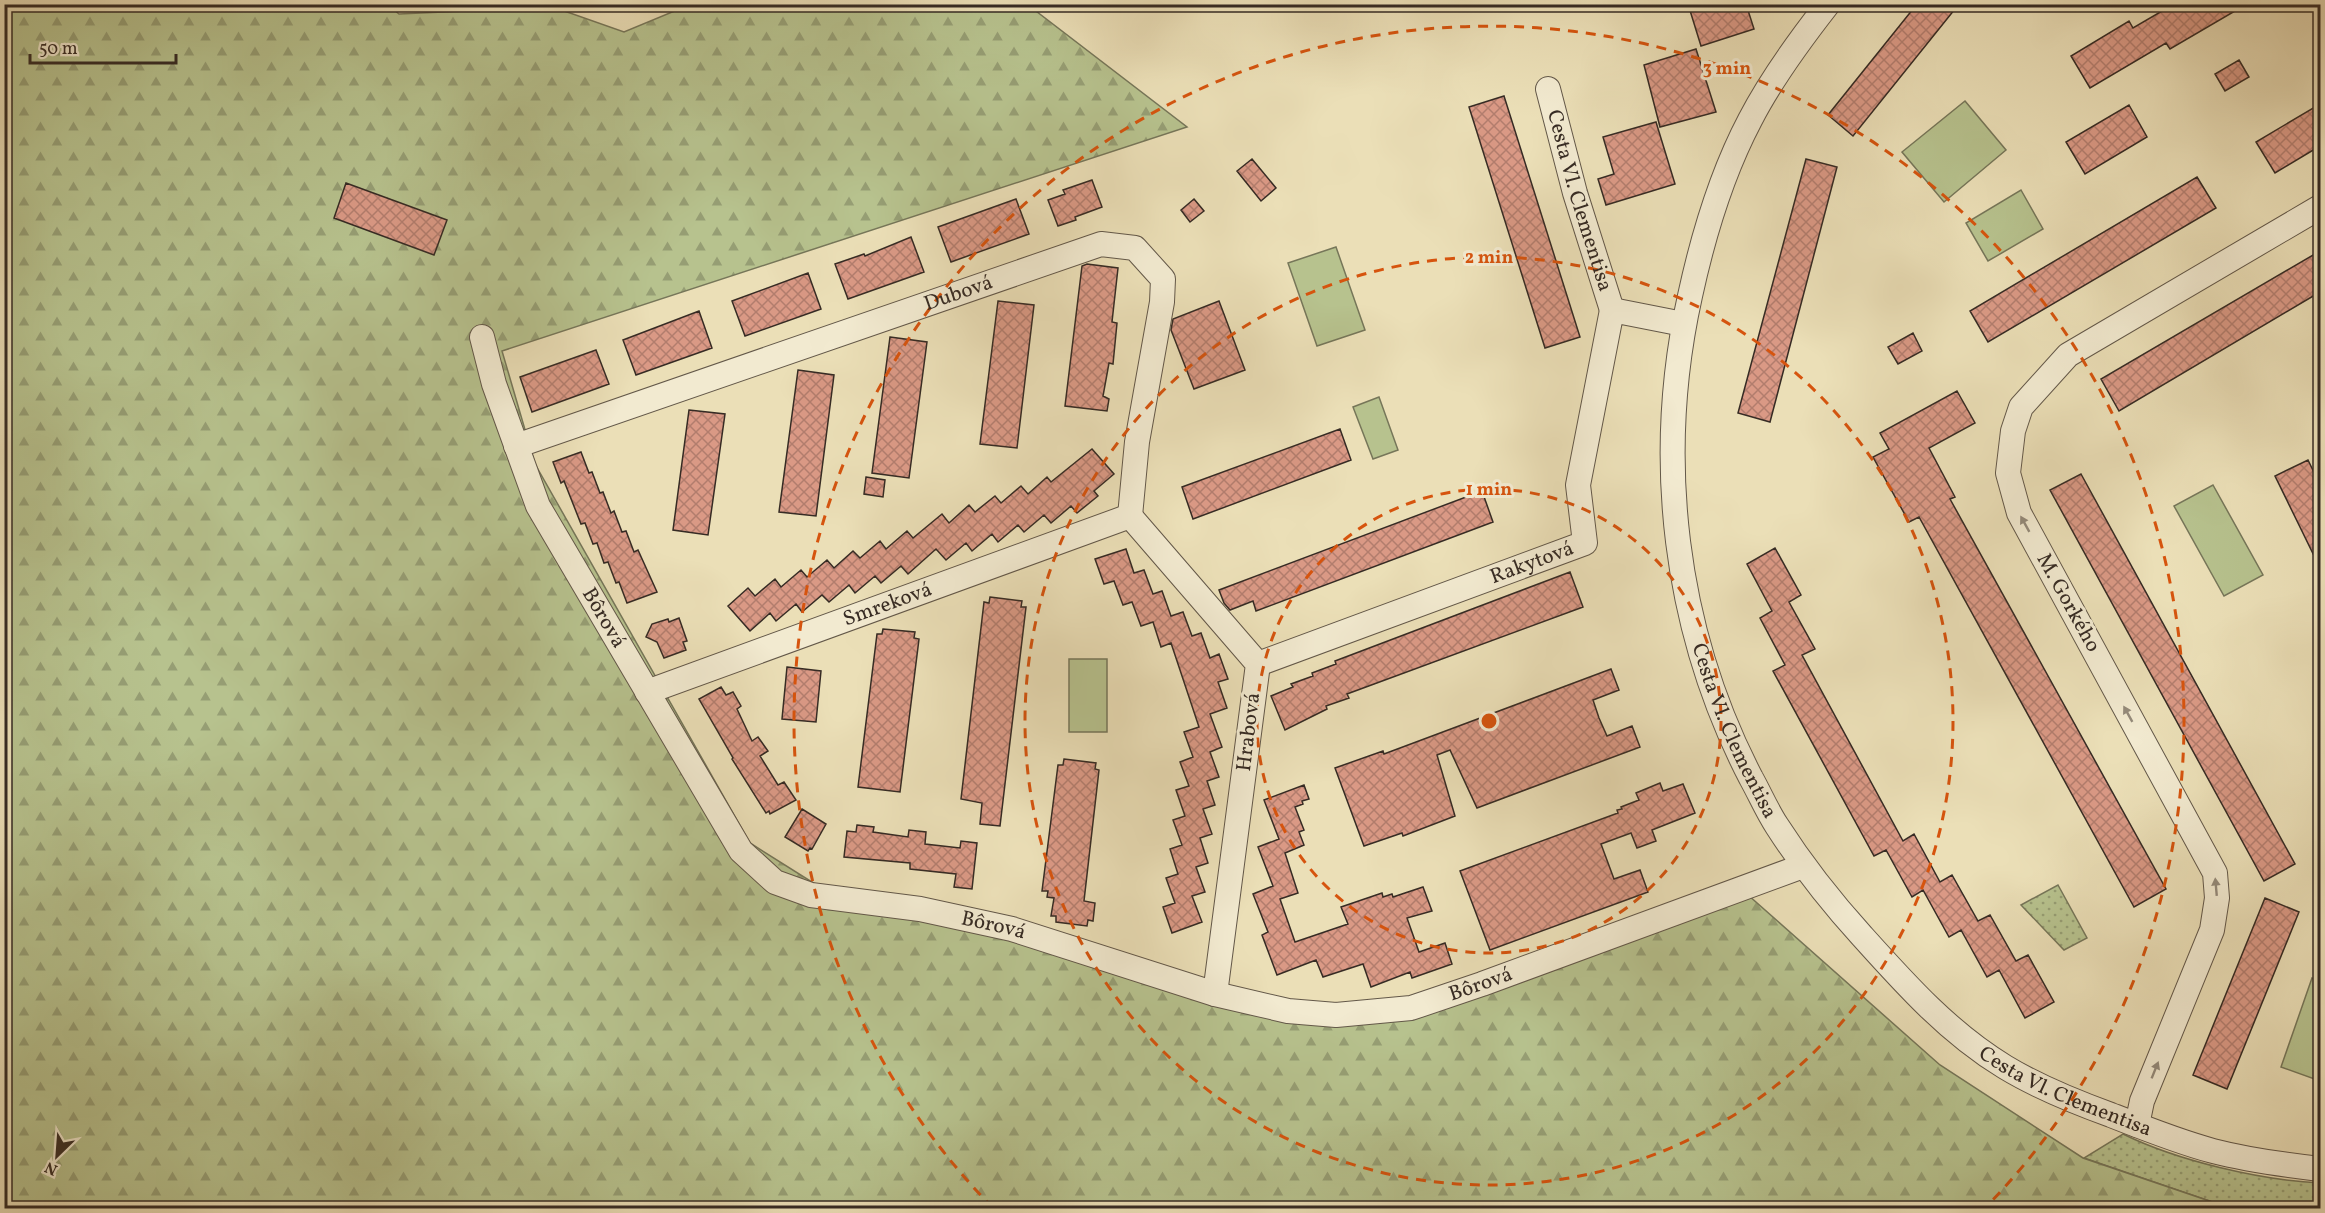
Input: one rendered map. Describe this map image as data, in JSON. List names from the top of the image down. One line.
{"streets":{"street":["Cesta Vl. Clementisa","Dubová","Rakytová","M. Gorkého","Smreková","Bôrová","Hrabová"]},"crossings":[["Cesta Vl. Clementisa","Rakytová"],["Cesta Vl. Clementisa","M. Gorkého"],["Cesta Vl. Clementisa","Bôrová"],["Dubová","Smreková"],["Dubová","Bôrová"],["Dubová","Hrabová"],["Rakytová","Hrabová"],["Smreková","Bôrová"],["Smreková","Hrabová"],["Bôrová","Hrabová"]],"one_way":["M. Gorkého"],"scale_bar":"50 m","north":"bottom left","rings":["3 min","2 min","1 min"]}
